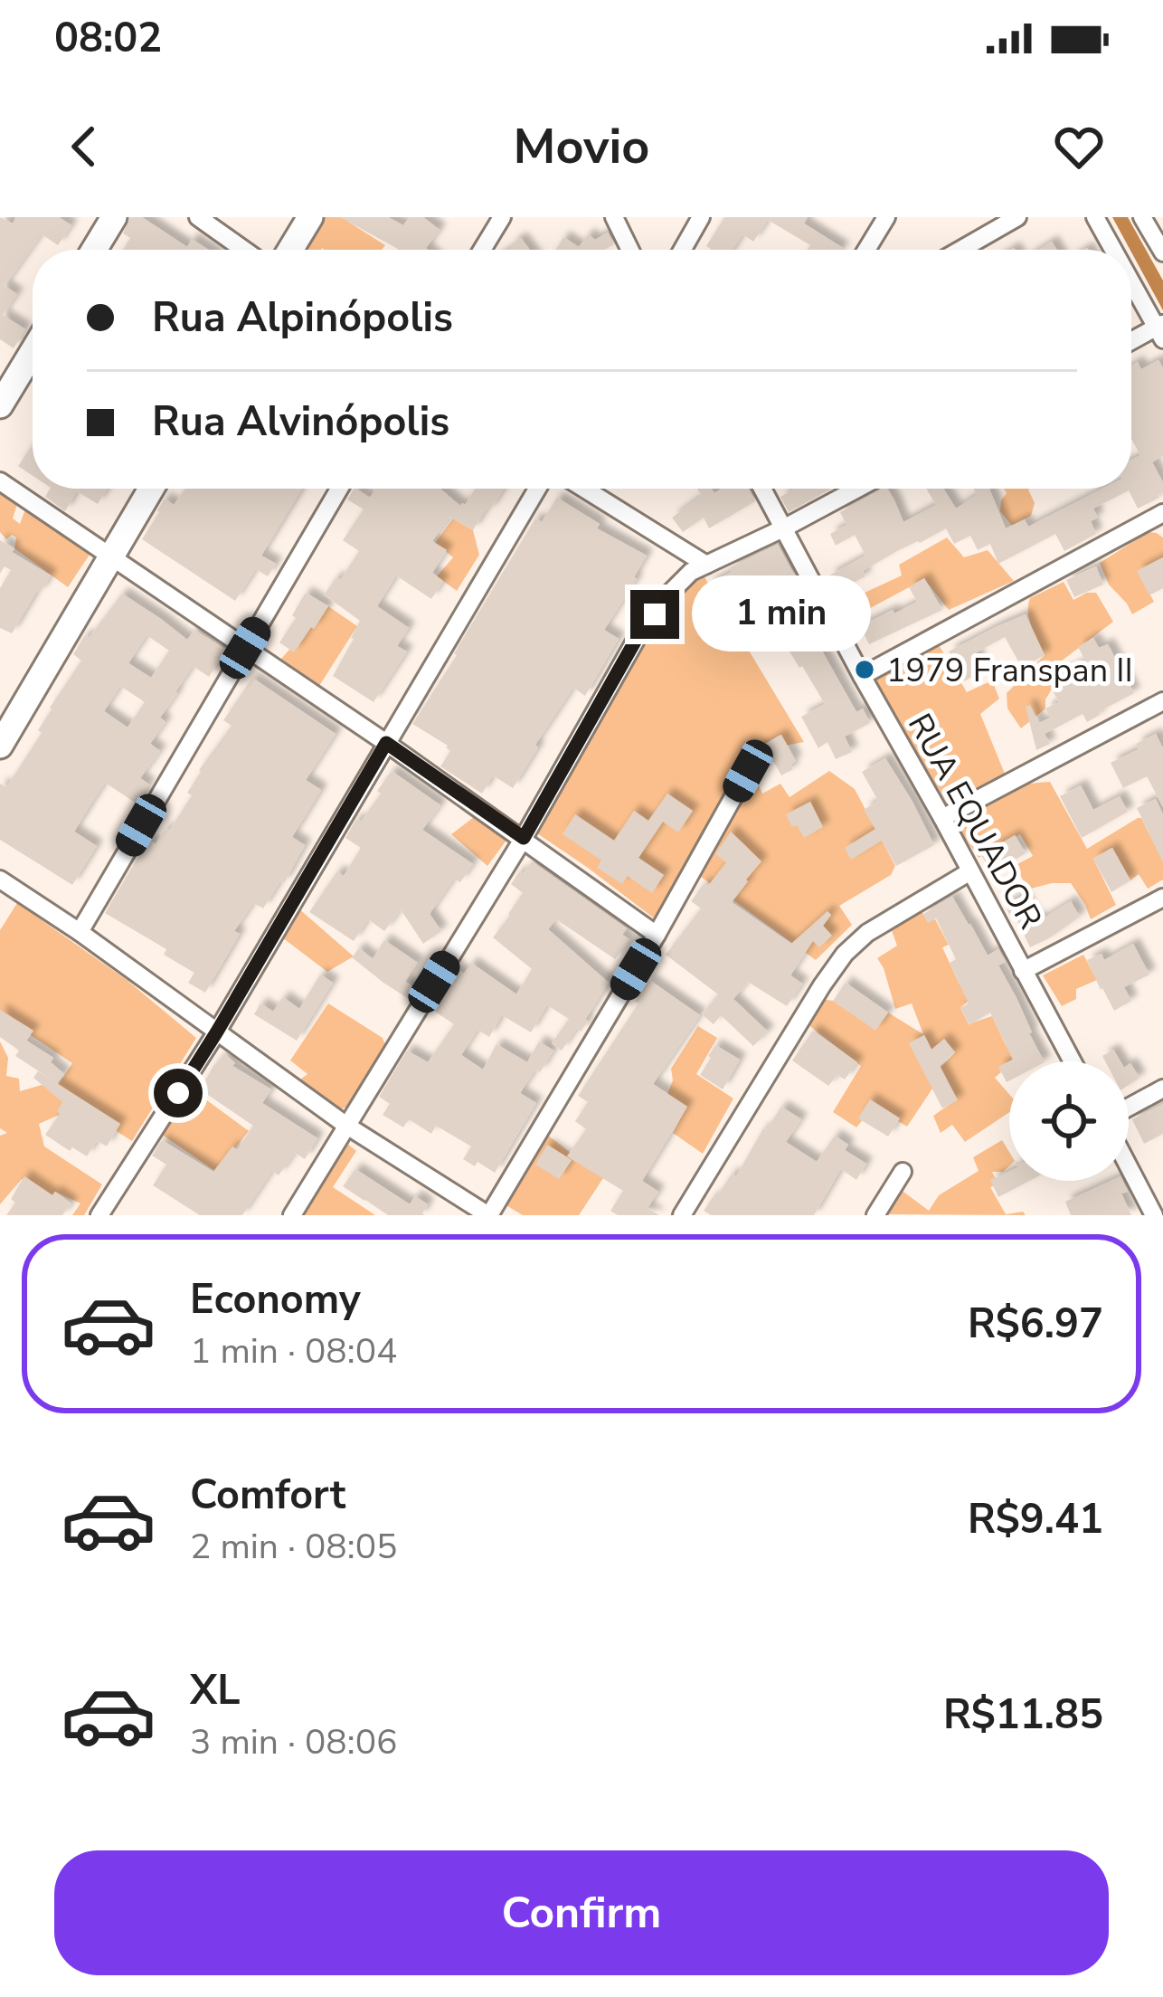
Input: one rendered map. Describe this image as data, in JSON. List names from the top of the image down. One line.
{"streets":{"street":["RUA EQUADOR"]},"places":["1979 Franspan II"],"page":{"status":"08:02","header":"Movio","banner":["Rua Alpinópolis","Rua Alvinópolis"],"bubble":"1 min","list":[{"name":"Economy","note":"1 min · 08:04","value":"R$6.97"},{"name":"Comfort","note":"2 min · 08:05","value":"R$9.41"},{"name":"XL","note":"3 min · 08:06","value":"R$11.85"}],"buttons":"Confirm"}}
